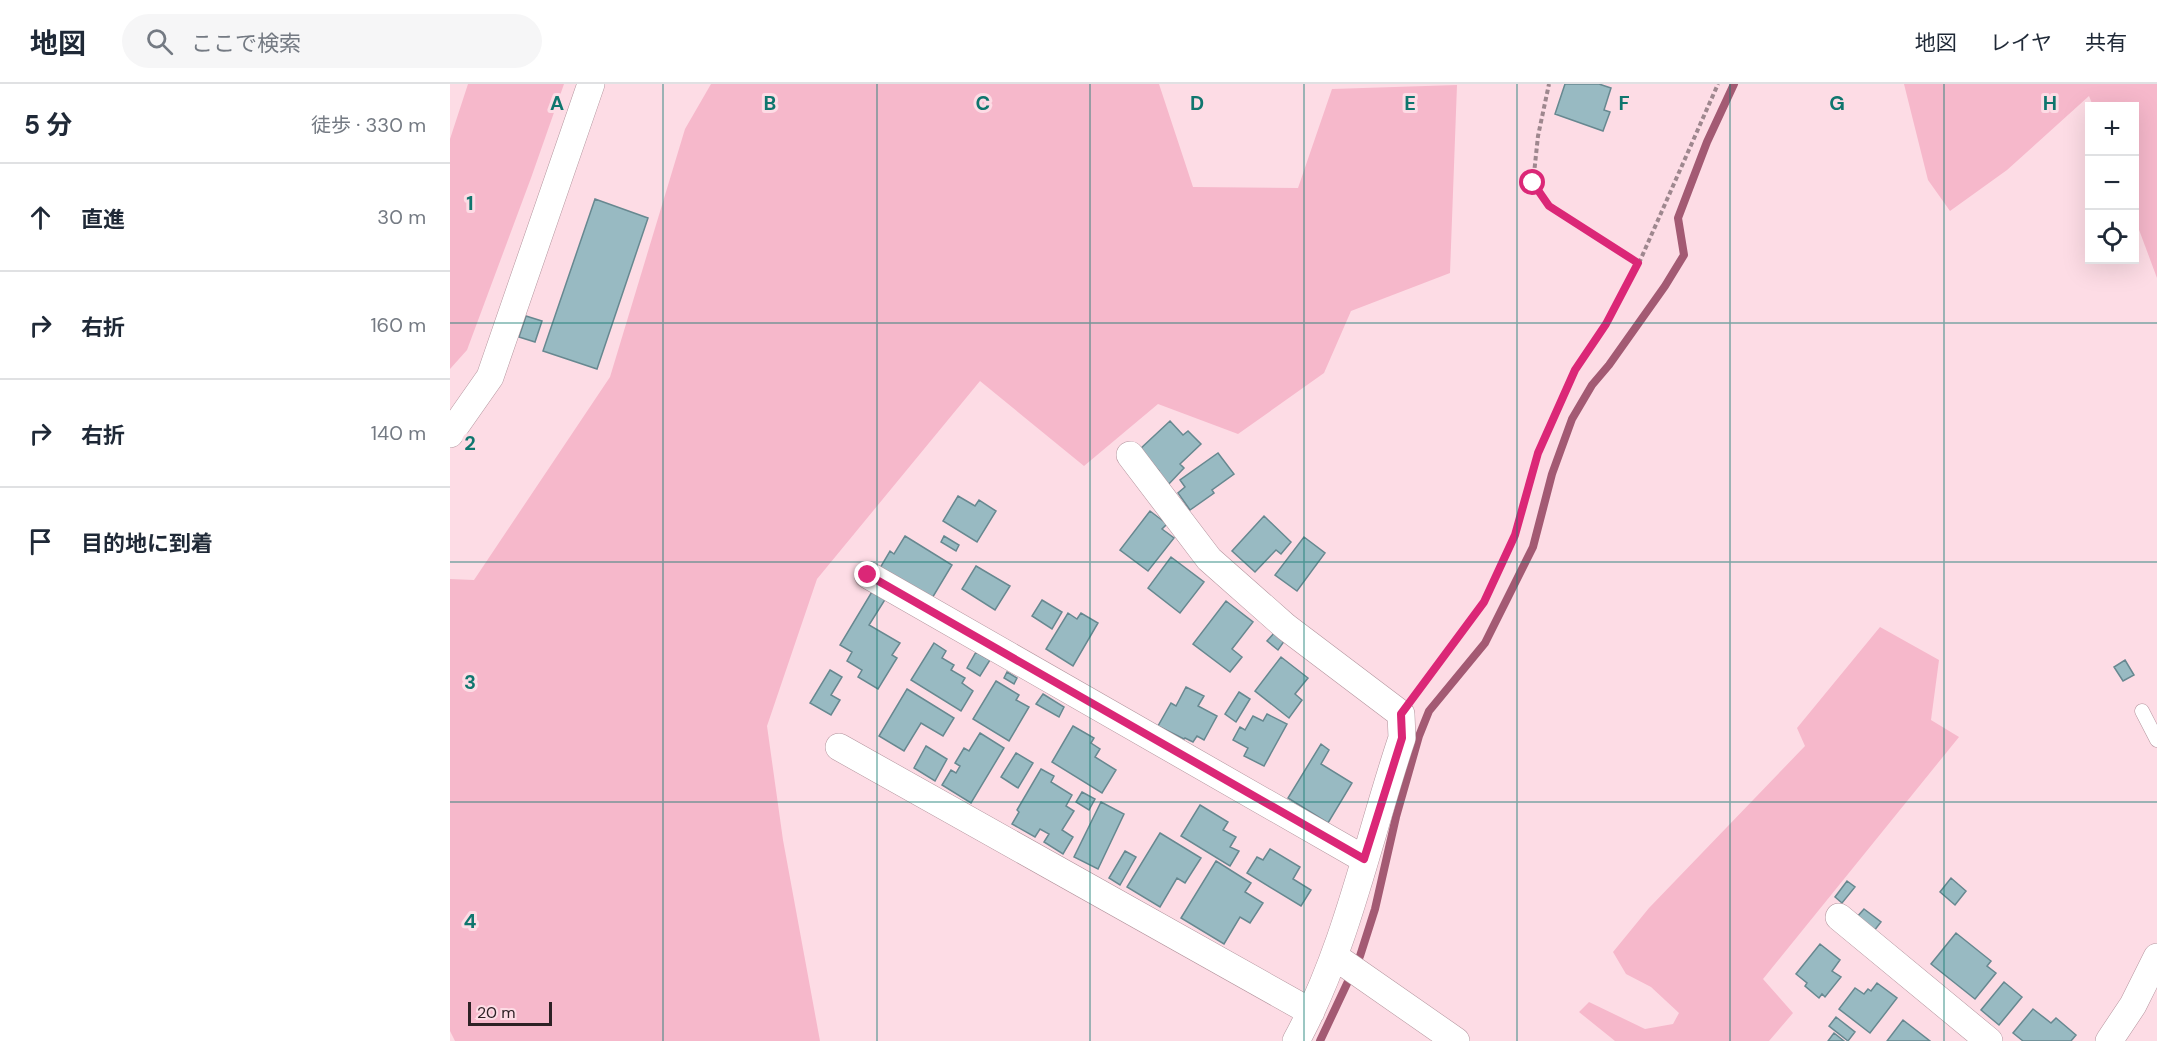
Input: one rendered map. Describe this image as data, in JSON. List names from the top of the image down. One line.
{"scale_bar":"20 m","page":{"header":"地図","search":"ここで検索","nav":["地図","レイヤ","共有"],"heading":["5 分","徒歩 · 330 m"],"map_buttons":["+","−"],"list":[["直進","30 m"],["右折","160 m"],["右折","140 m"],"目的地に到着"],"scale":"20 m"},"grid":{"columns":["A","B","C","D","E","F","G","H"],"rows":["1","2","3","4"]}}
